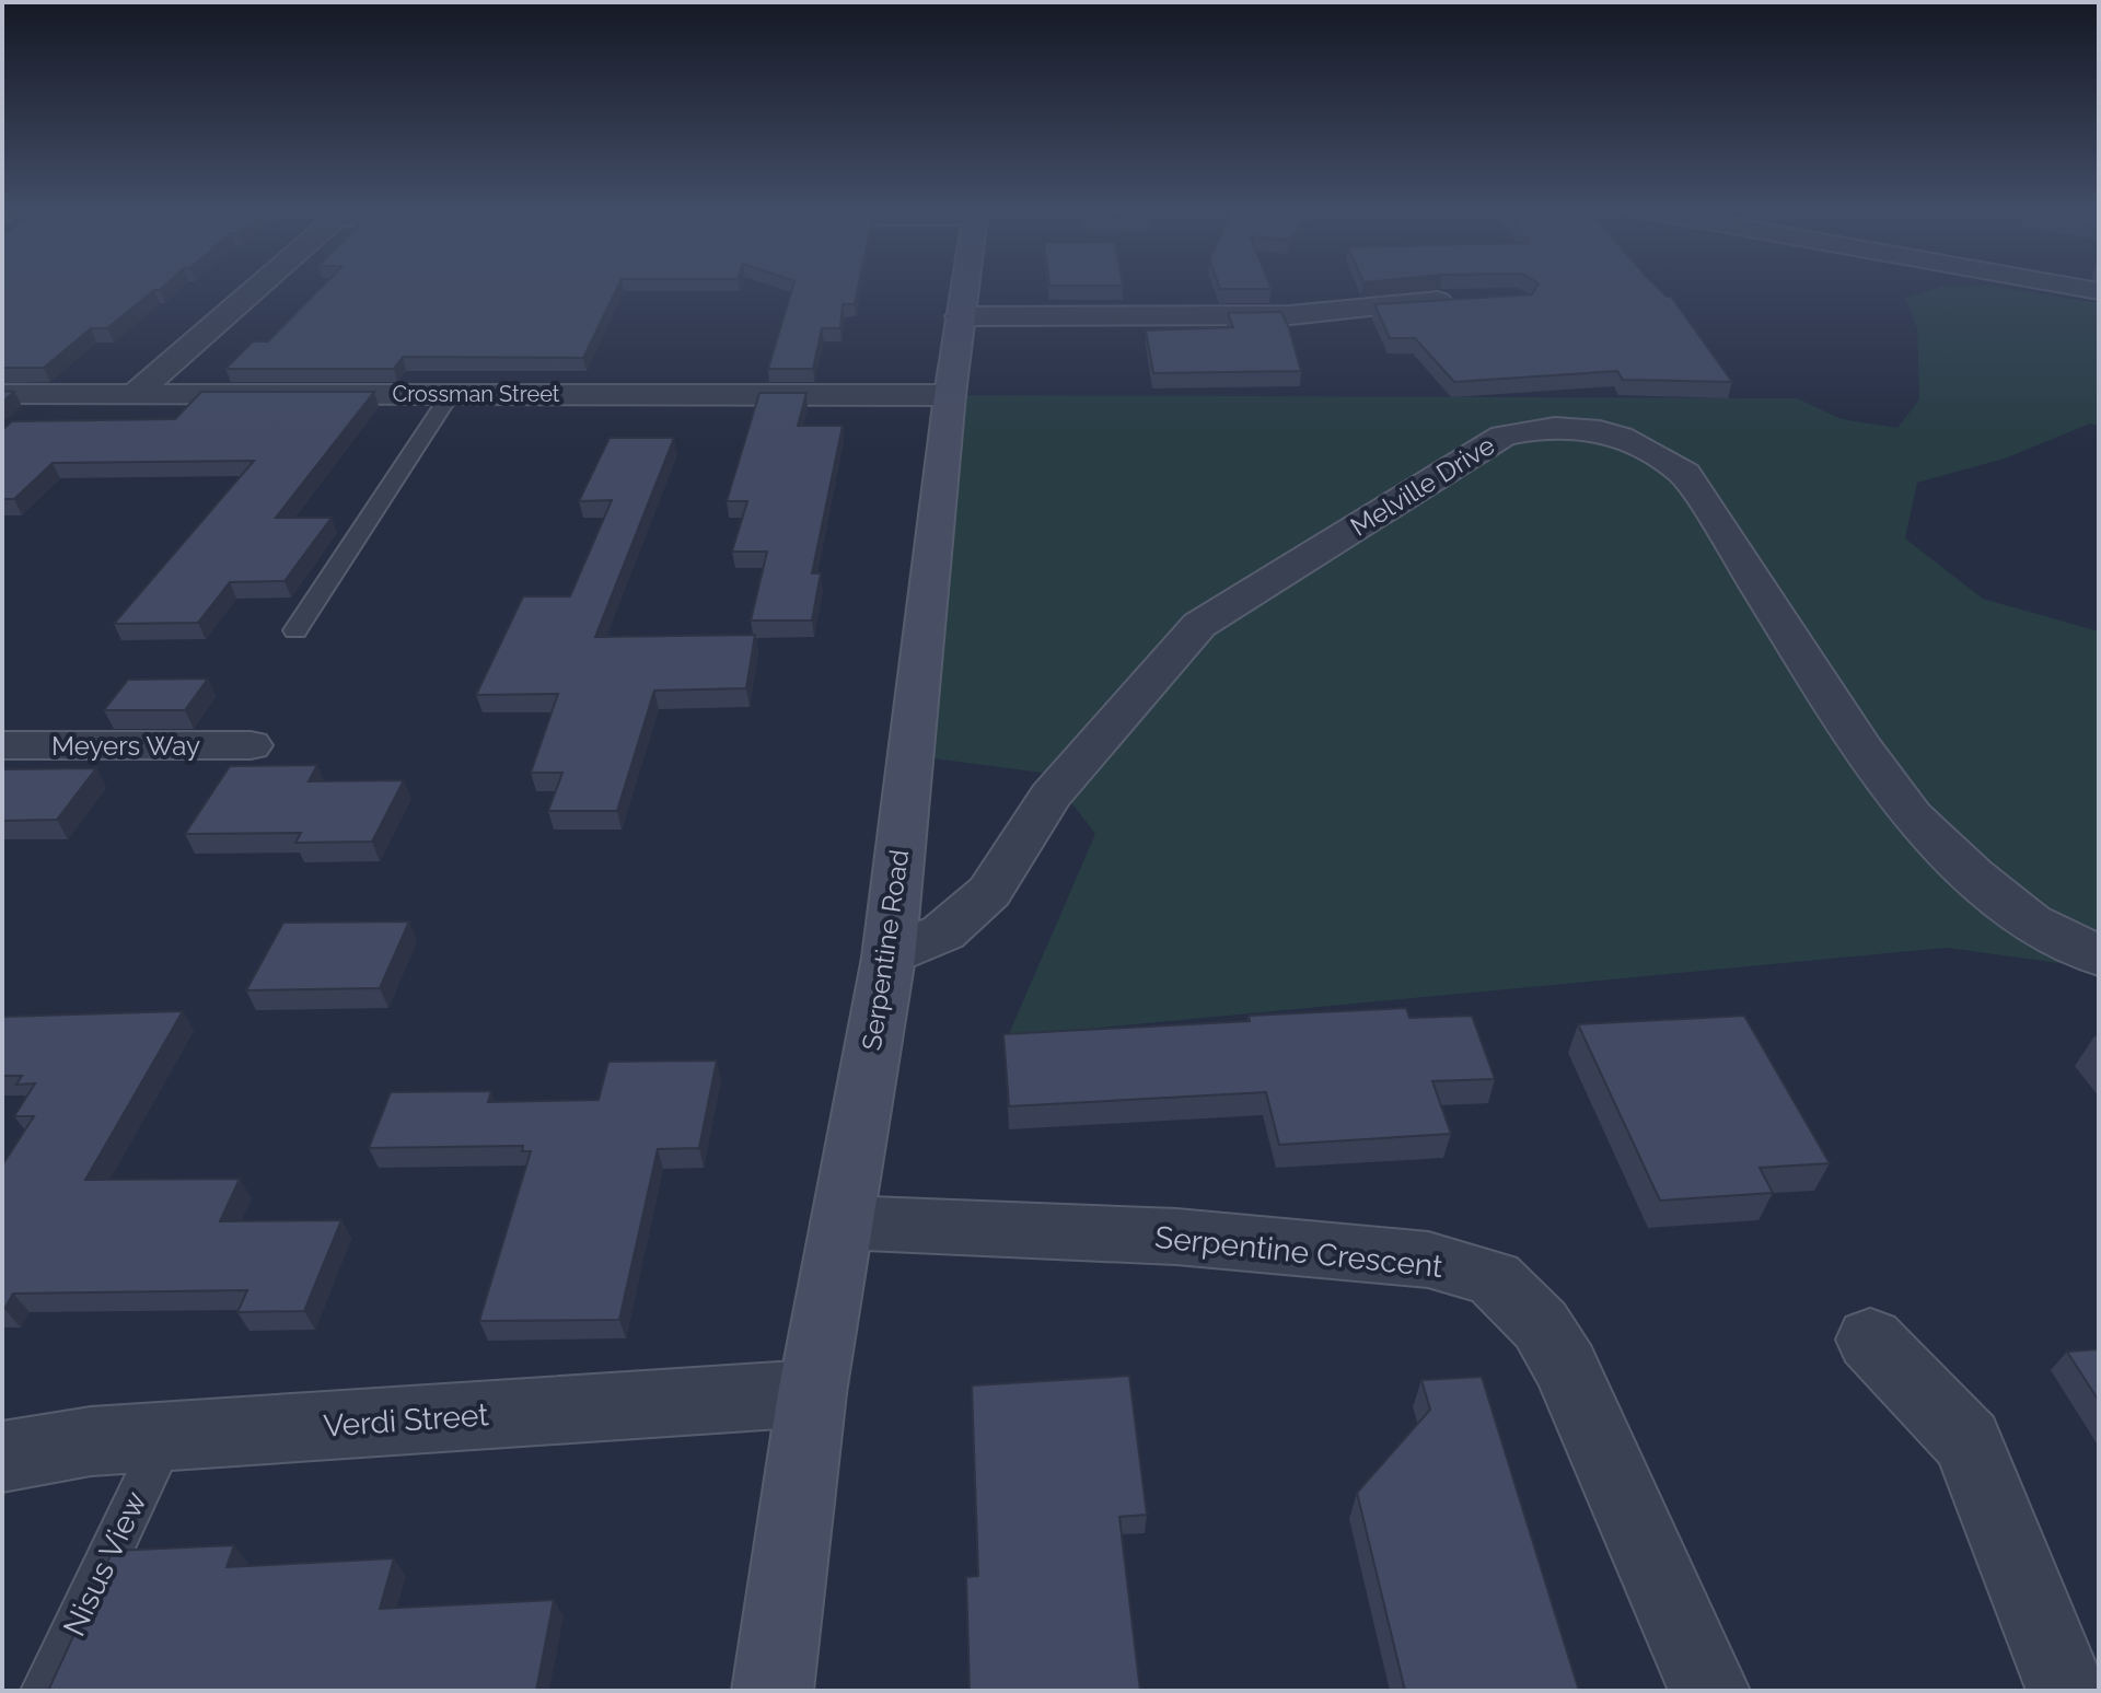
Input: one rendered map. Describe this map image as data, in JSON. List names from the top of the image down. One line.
{"streets":{"street":["Crossman Street","Melville Drive","Meyers Way","Serpentine Road","Serpentine Crescent","Verdi Street"],"lane":["Nisus View"]},"crossings":[["Crossman Street","Serpentine Road"],["Melville Drive","Serpentine Road"],["Serpentine Road","Serpentine Crescent"],["Serpentine Road","Verdi Street"],["Verdi Street","Nisus View"]]}
